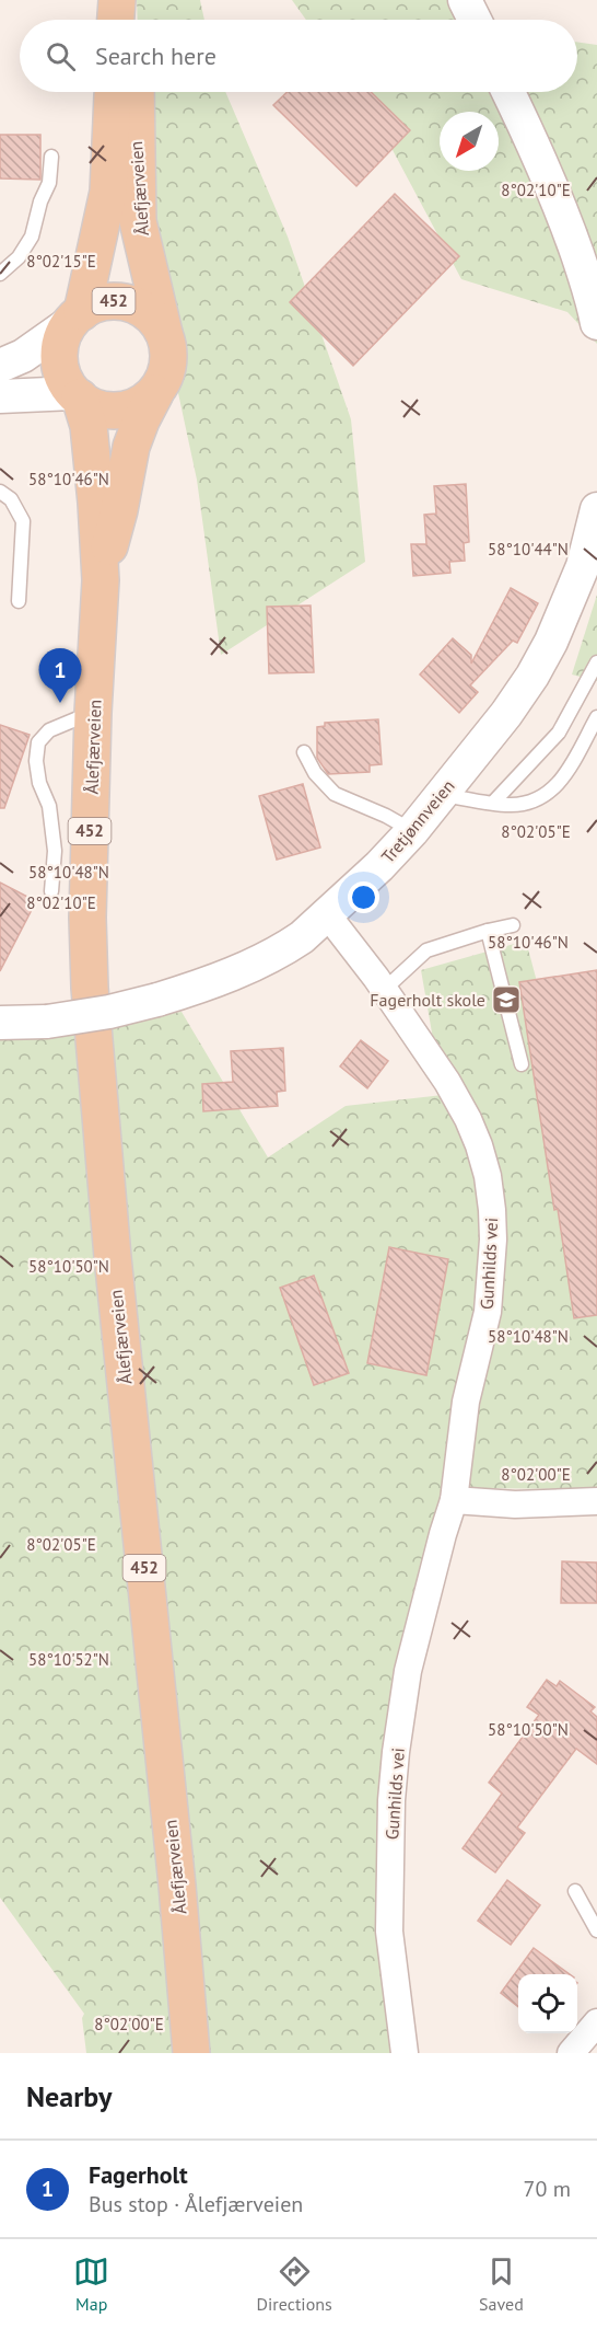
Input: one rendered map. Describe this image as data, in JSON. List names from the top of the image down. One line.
{"streets":{"main road":["Ålefjærveien","452"],"street":["Tretjønnveien","Gunhilds vei"]},"crossings":[["Ålefjærveien","452"],["Tretjønnveien","Gunhilds vei"]],"places":{"school or university":["Fagerholt skole"]},"north":"bottom left","page":{"search":"Search here","pins":"1","heading":"Nearby","list":[{"mark":"1","name":"Fagerholt","note":"Bus stop · Ålefjærveien","value":"70 m"}],"nav":["Map","Directions","Saved"]},"coordinates":["8°02'10\"E","8°02'15\"E","58°10'46\"N","58°10'44\"N","8°02'05\"E","58°10'48\"N","58°10'50\"N","8°02'00\"E","58°10'52\"N"]}
